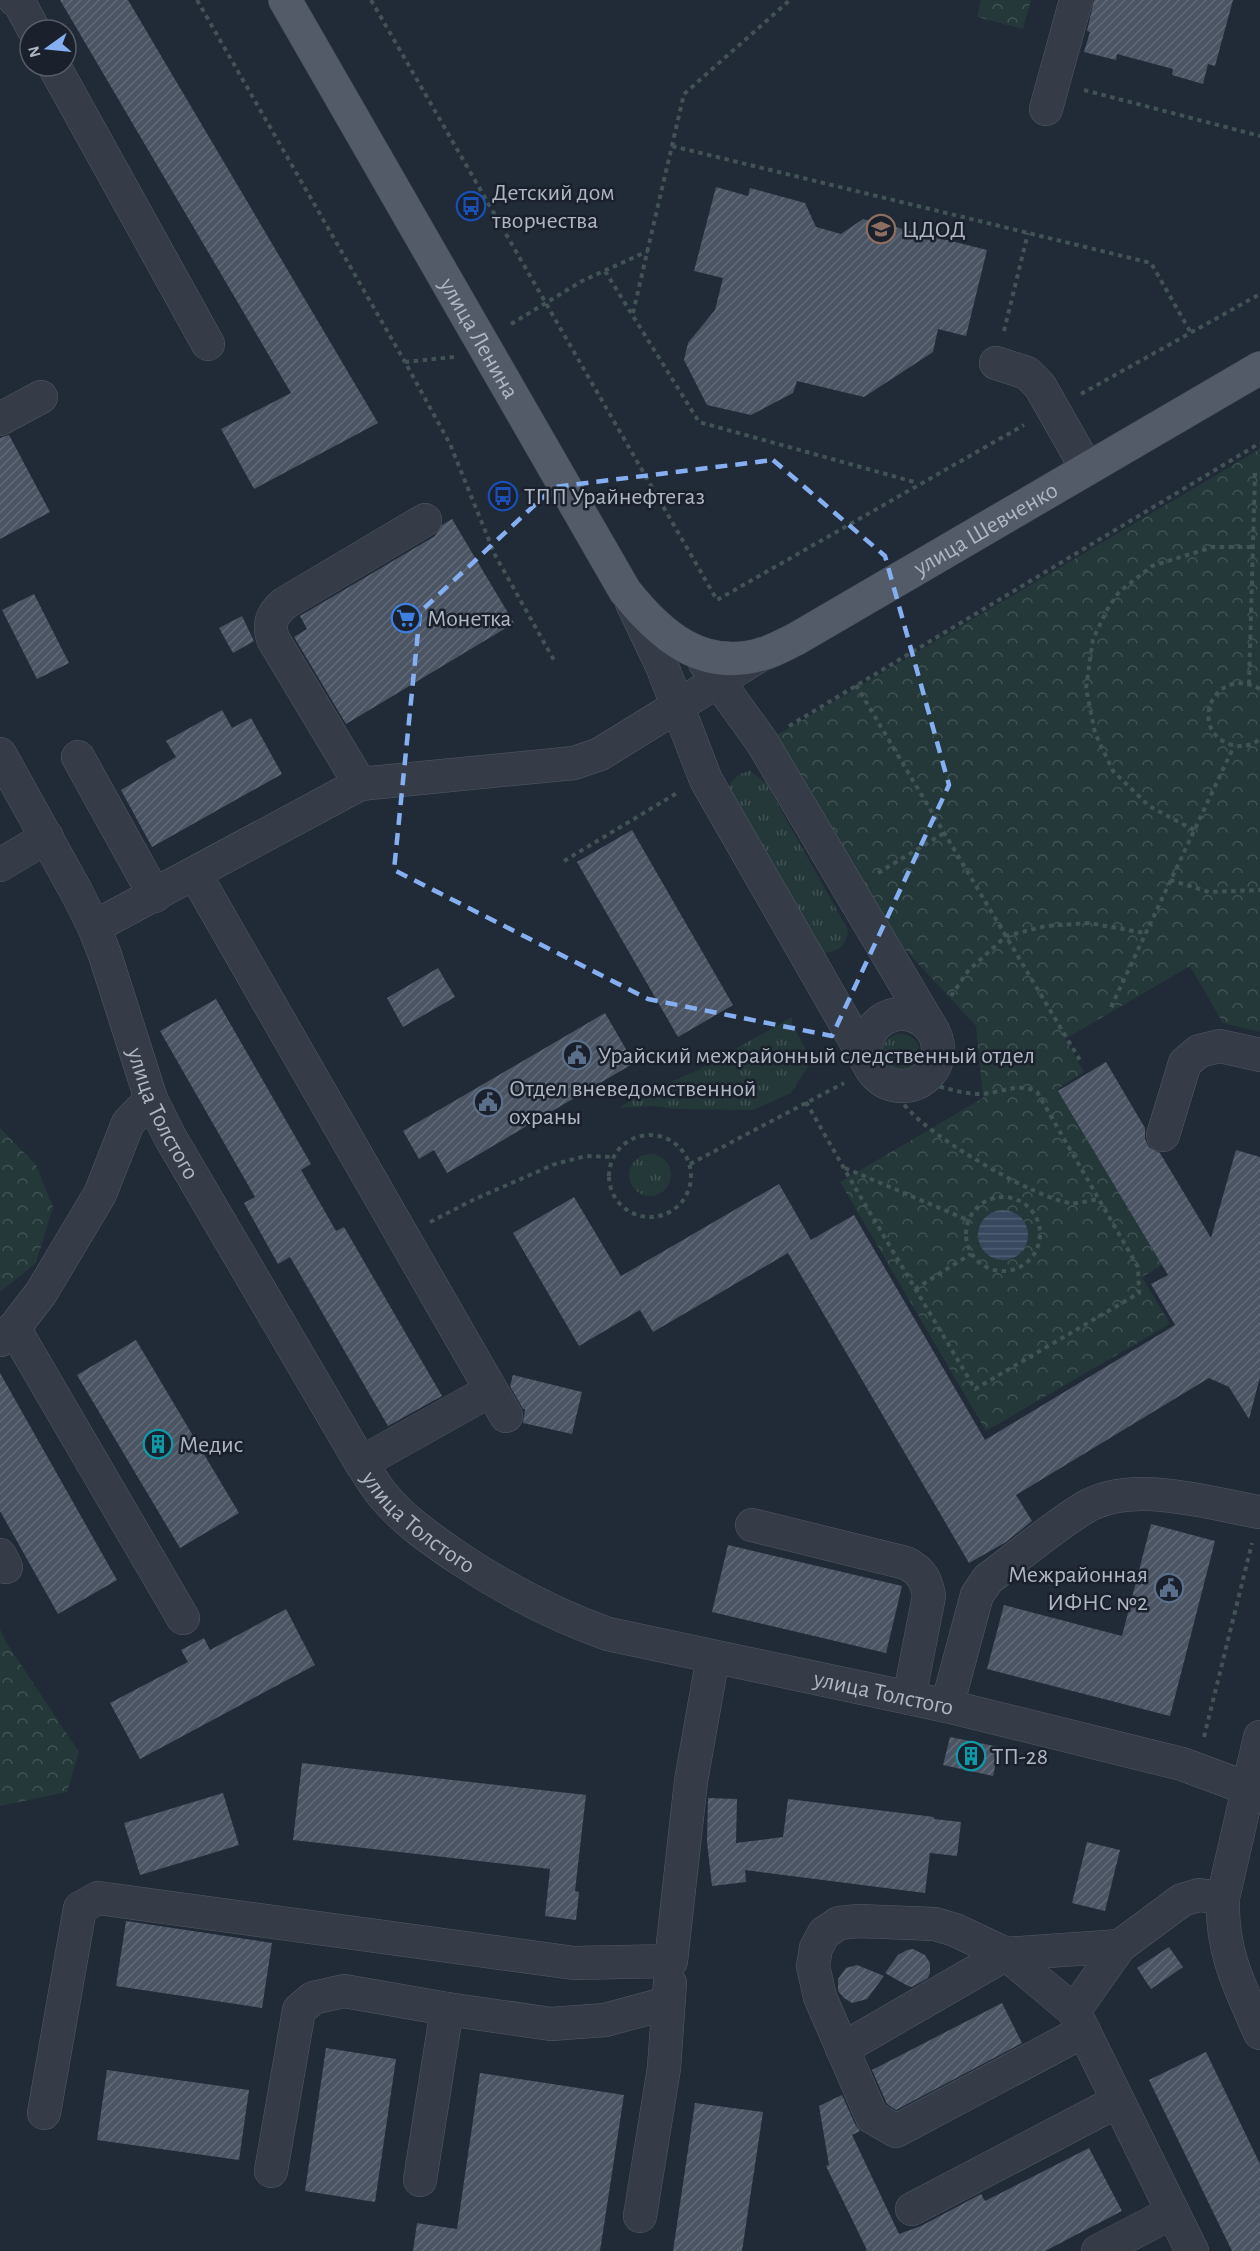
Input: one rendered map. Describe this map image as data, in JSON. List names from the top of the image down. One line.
{"streets":{"main road":["улица Ленина","улица Шевченко"],"street":["улица Толстого"]},"crossings":[["улица Ленина","улица Шевченко"]],"places":{"bus stop":["Детский дом творчества","ТПП Урайнефтегаз"],"school or university":["ЦДОД"],"supermarket":["Монетка"],"public building":["Урайский межрайонный следственный отдел","Отдел вневедомственной охраны","Межрайонная ИФНС №2"],"building":["Медис","ТП-28"]},"north":"left"}
